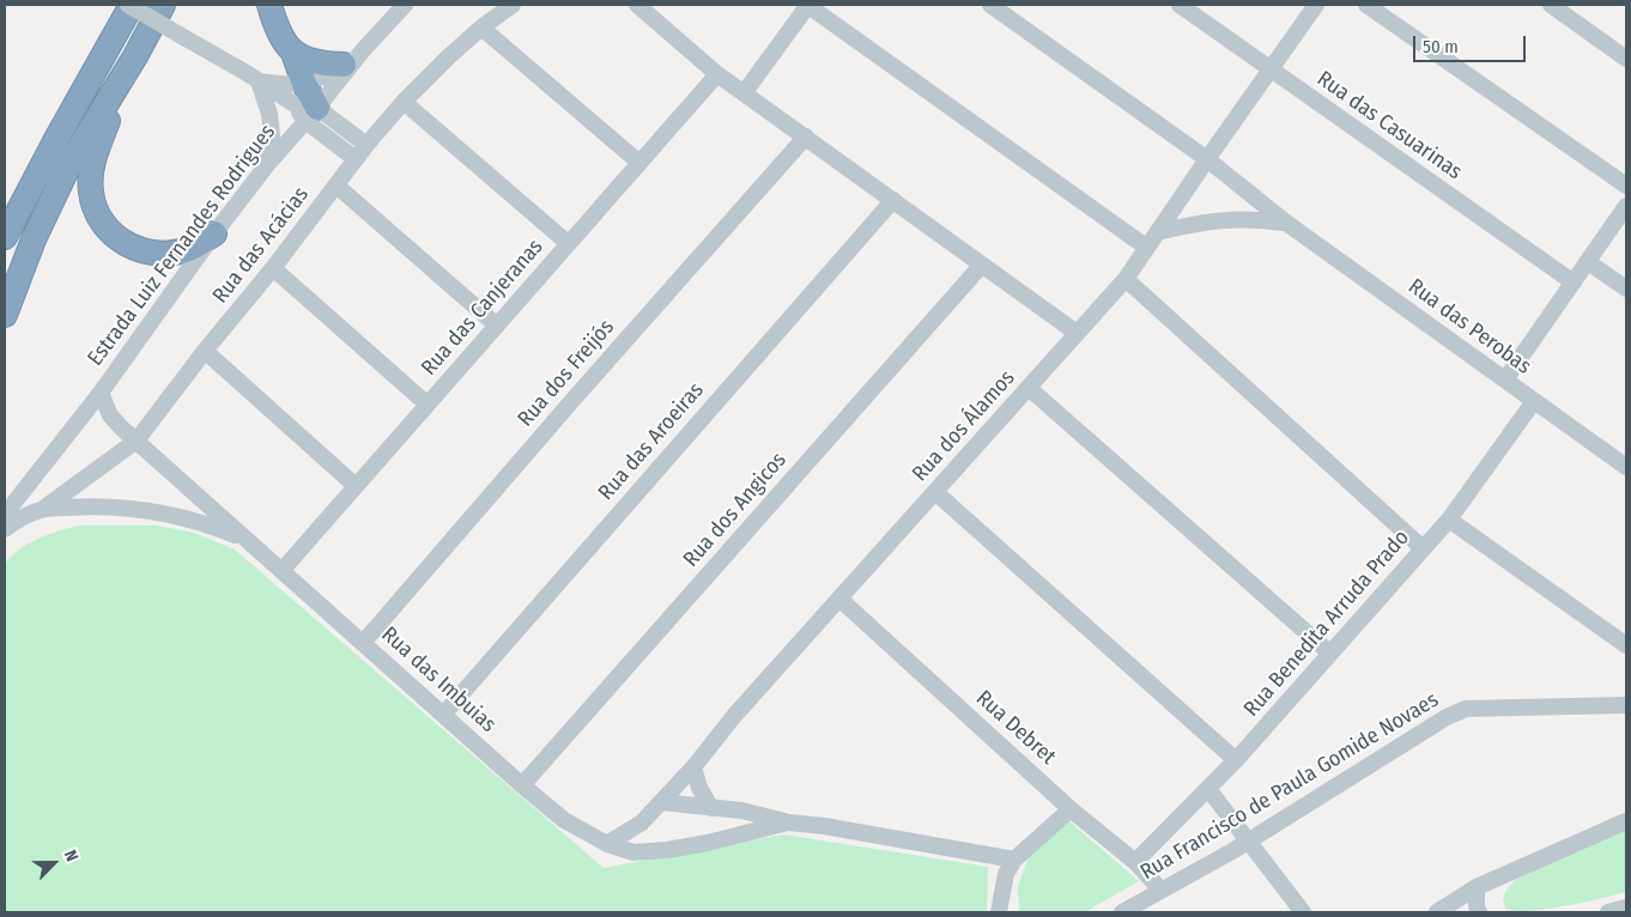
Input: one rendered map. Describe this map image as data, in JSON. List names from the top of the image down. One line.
{"streets":{"street":["Rua das Casuarinas","Estrada Luiz Fernandes Rodrigues","Rua das Acácias","Rua das Canjeranas","Rua das Perobas","Rua dos Freijós","Rua dos Álamos","Rua das Aroeiras","Rua dos Angicos","Rua Benedita Arruda Prado","Rua das Imbuias","Rua Debret","Rua Francisco de Paula Gomide Novaes"]},"crossings":[["Rua das Casuarinas","Rua dos Álamos"],["Estrada Luiz Fernandes Rodrigues","Rua das Imbuias"],["Rua das Acácias","Rua das Imbuias"],["Rua das Canjeranas","Rua das Imbuias"],["Rua das Perobas","Rua dos Álamos"],["Rua das Perobas","Rua Benedita Arruda Prado"],["Rua dos Freijós","Rua das Imbuias"],["Rua dos Álamos","Rua das Imbuias"],["Rua dos Álamos","Rua Debret"],["Rua das Aroeiras","Rua das Imbuias"],["Rua dos Angicos","Rua das Imbuias"],["Rua Benedita Arruda Prado","Rua Debret"],["Rua Debret","Rua Francisco de Paula Gomide Novaes"]],"scale_bar":"50 m","north":"top right"}
